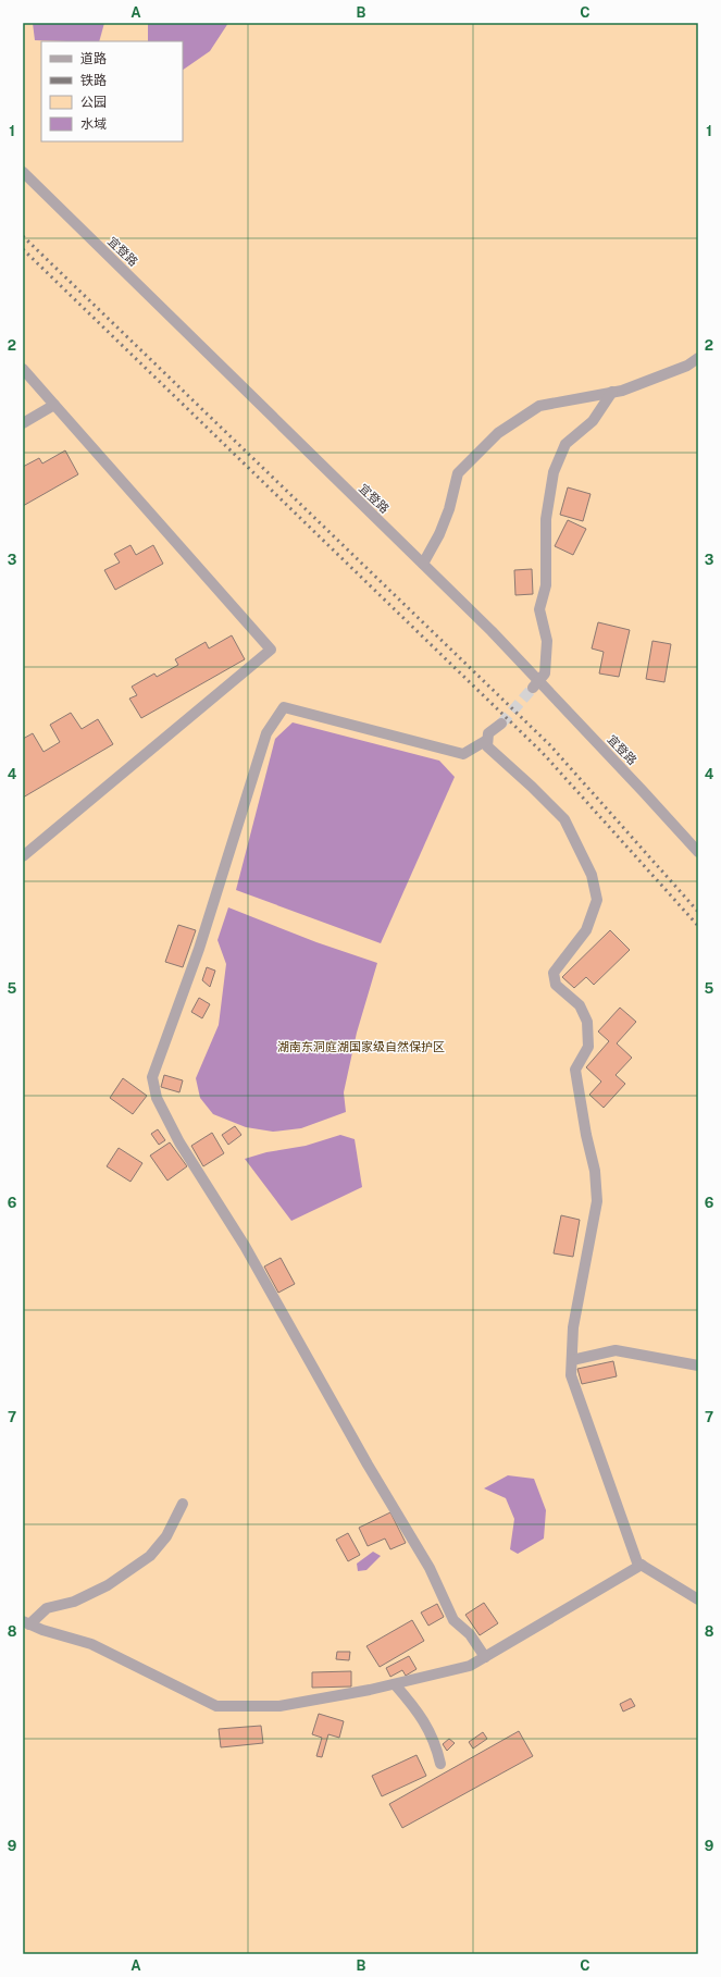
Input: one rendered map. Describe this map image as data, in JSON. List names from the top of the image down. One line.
{"streets":{"street":["宜登路"]},"parks":["湖南东洞庭湖国家级自然保护区"],"legend":["道路","铁路","公园","水域"],"grid":{"columns":["A","B","C"],"rows":["1","2","3","4","5","6","7","8","9"]}}
